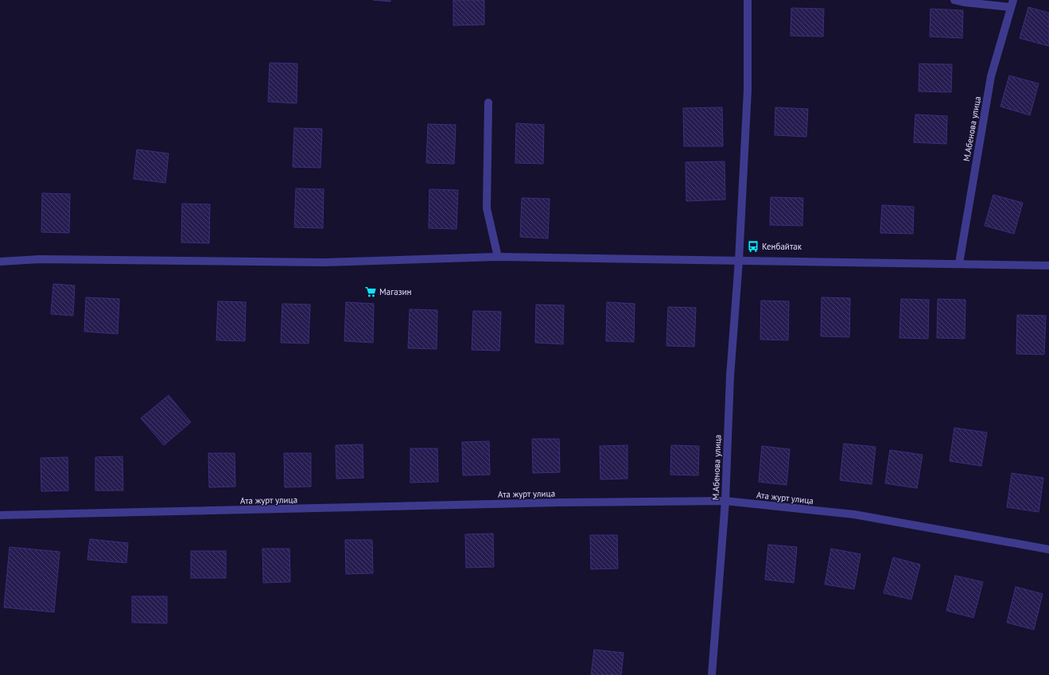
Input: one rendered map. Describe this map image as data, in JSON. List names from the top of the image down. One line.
{"streets":{"street":["М.Абенова улица","Ата журт улица"]},"crossings":[["М.Абенова улица","Ата журт улица"]],"places":{"bus stop":["Кенбайтак"],"supermarket":["Магазин"]}}
